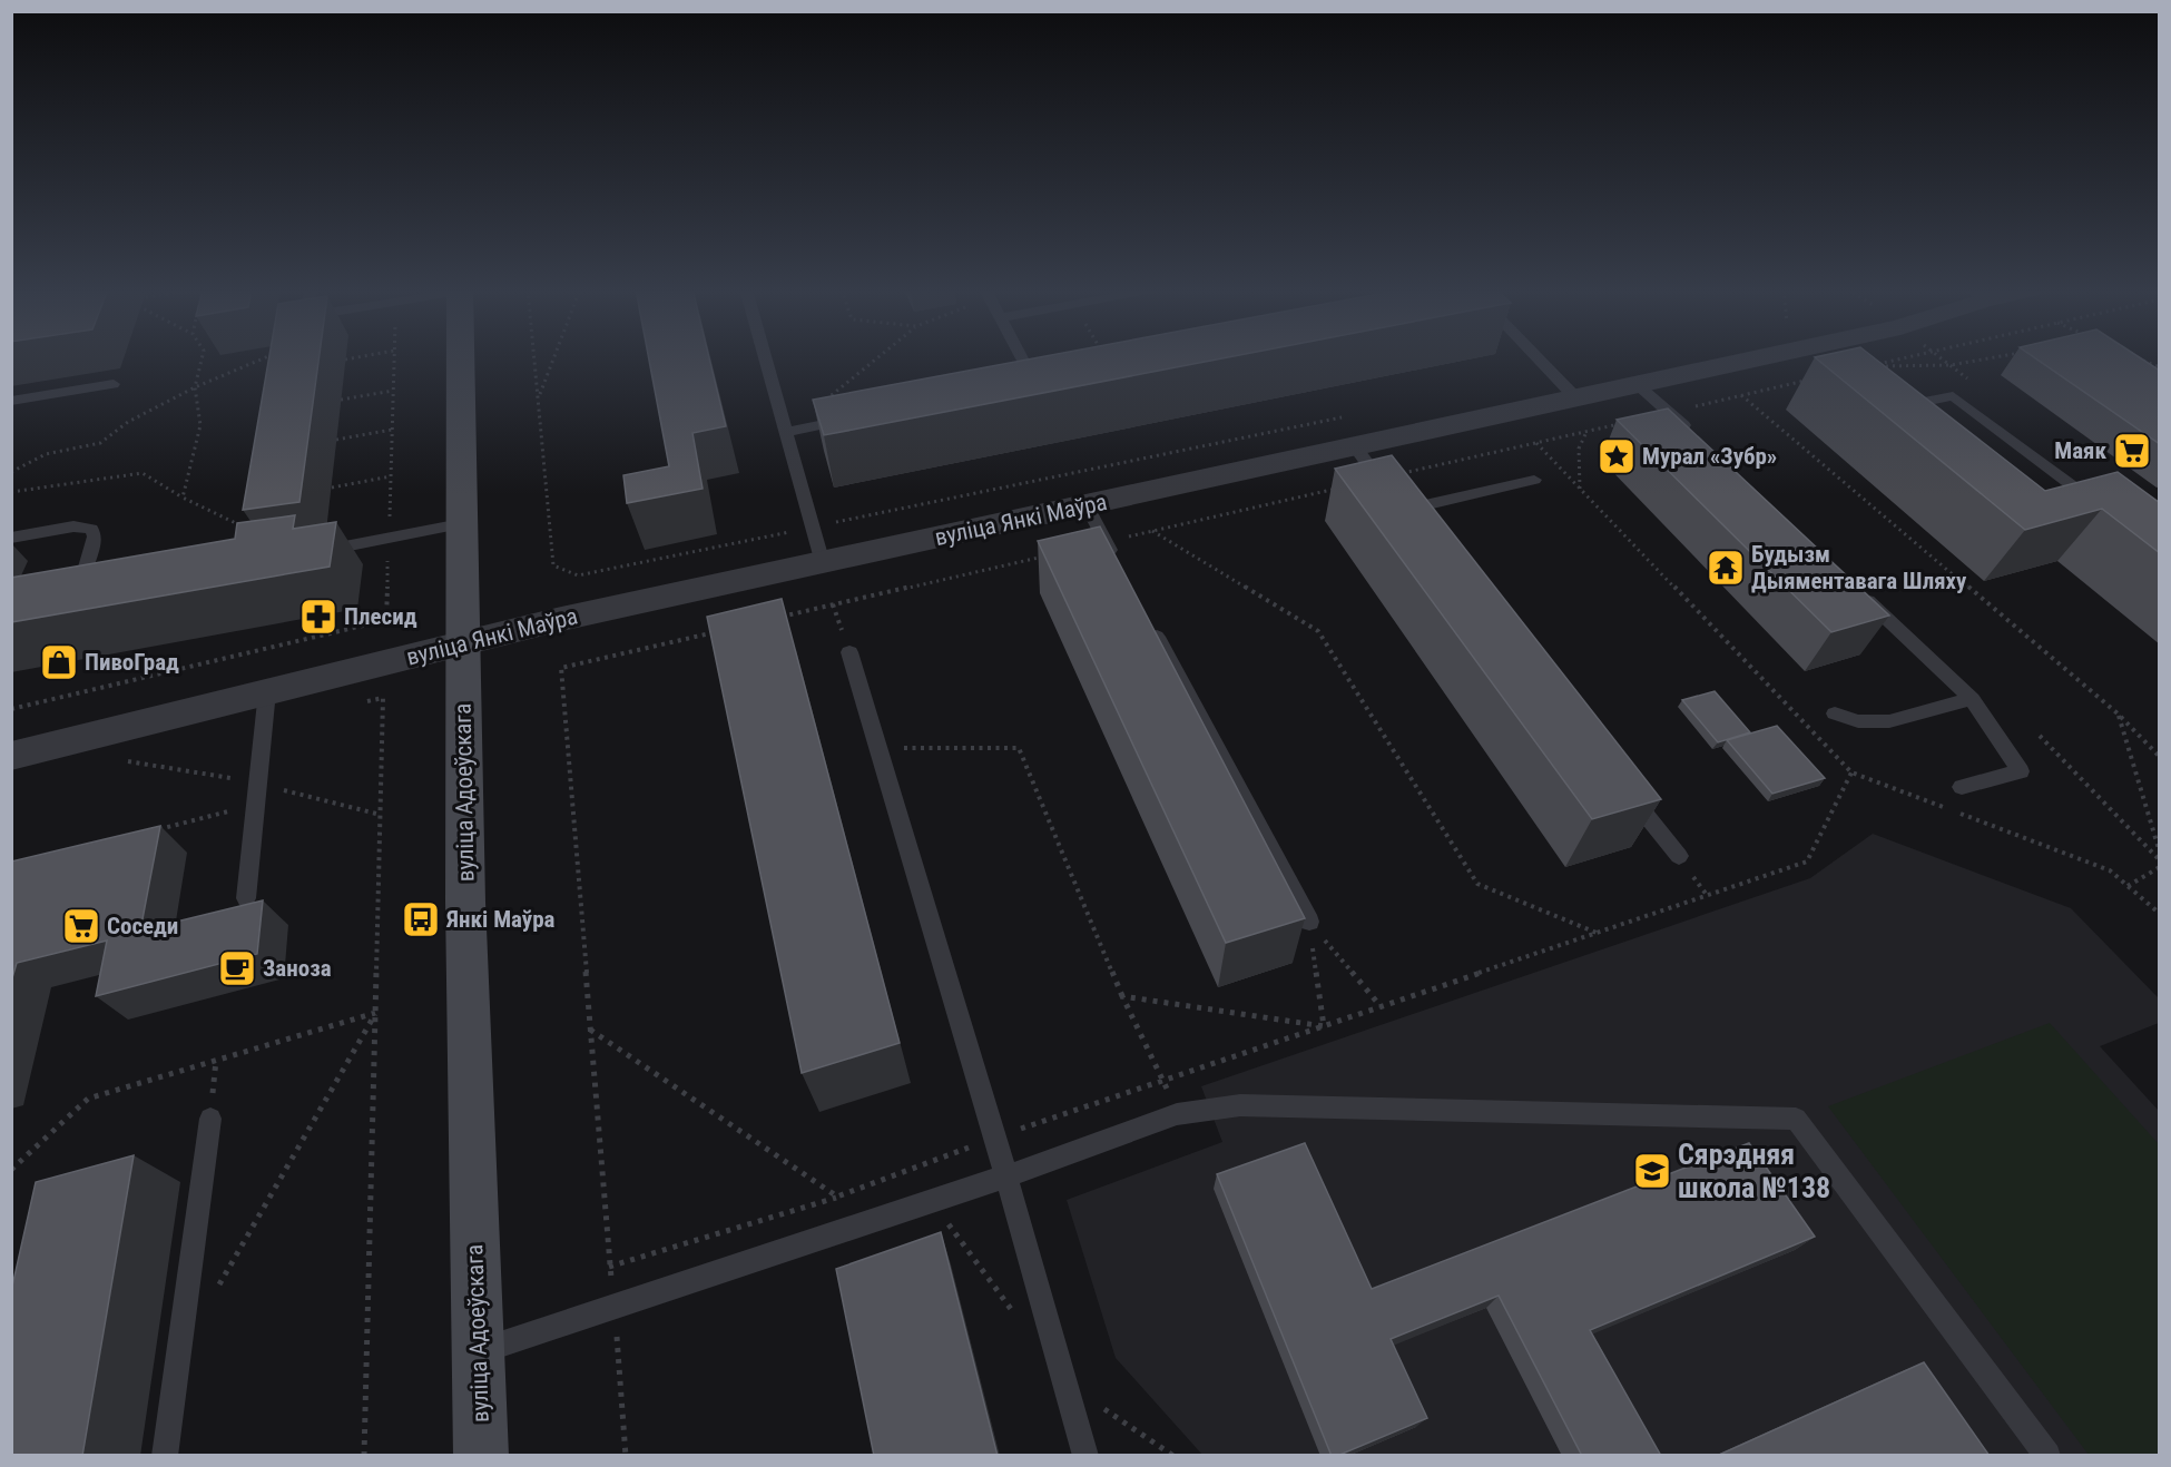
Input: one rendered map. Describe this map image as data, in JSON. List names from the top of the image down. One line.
{"streets":{"main road":["вуліца Адоеўскага"],"street":["вуліца Янкі Маўра"]},"crossings":[["вуліца Янкі Маўра","вуліца Адоеўскага"]],"places":{"supermarket":["Маяк","Соседи"],"place":["Мурал «Зубр»"],"temple":["Будызм Дыяментавага Шляху"],"pharmacy":["Плесид"],"shop":["ПивоГрад"],"bus stop":["Янкі Маўра"],"cafe":["Заноза"],"school or university":["Сярэдняя школа №138"]}}
